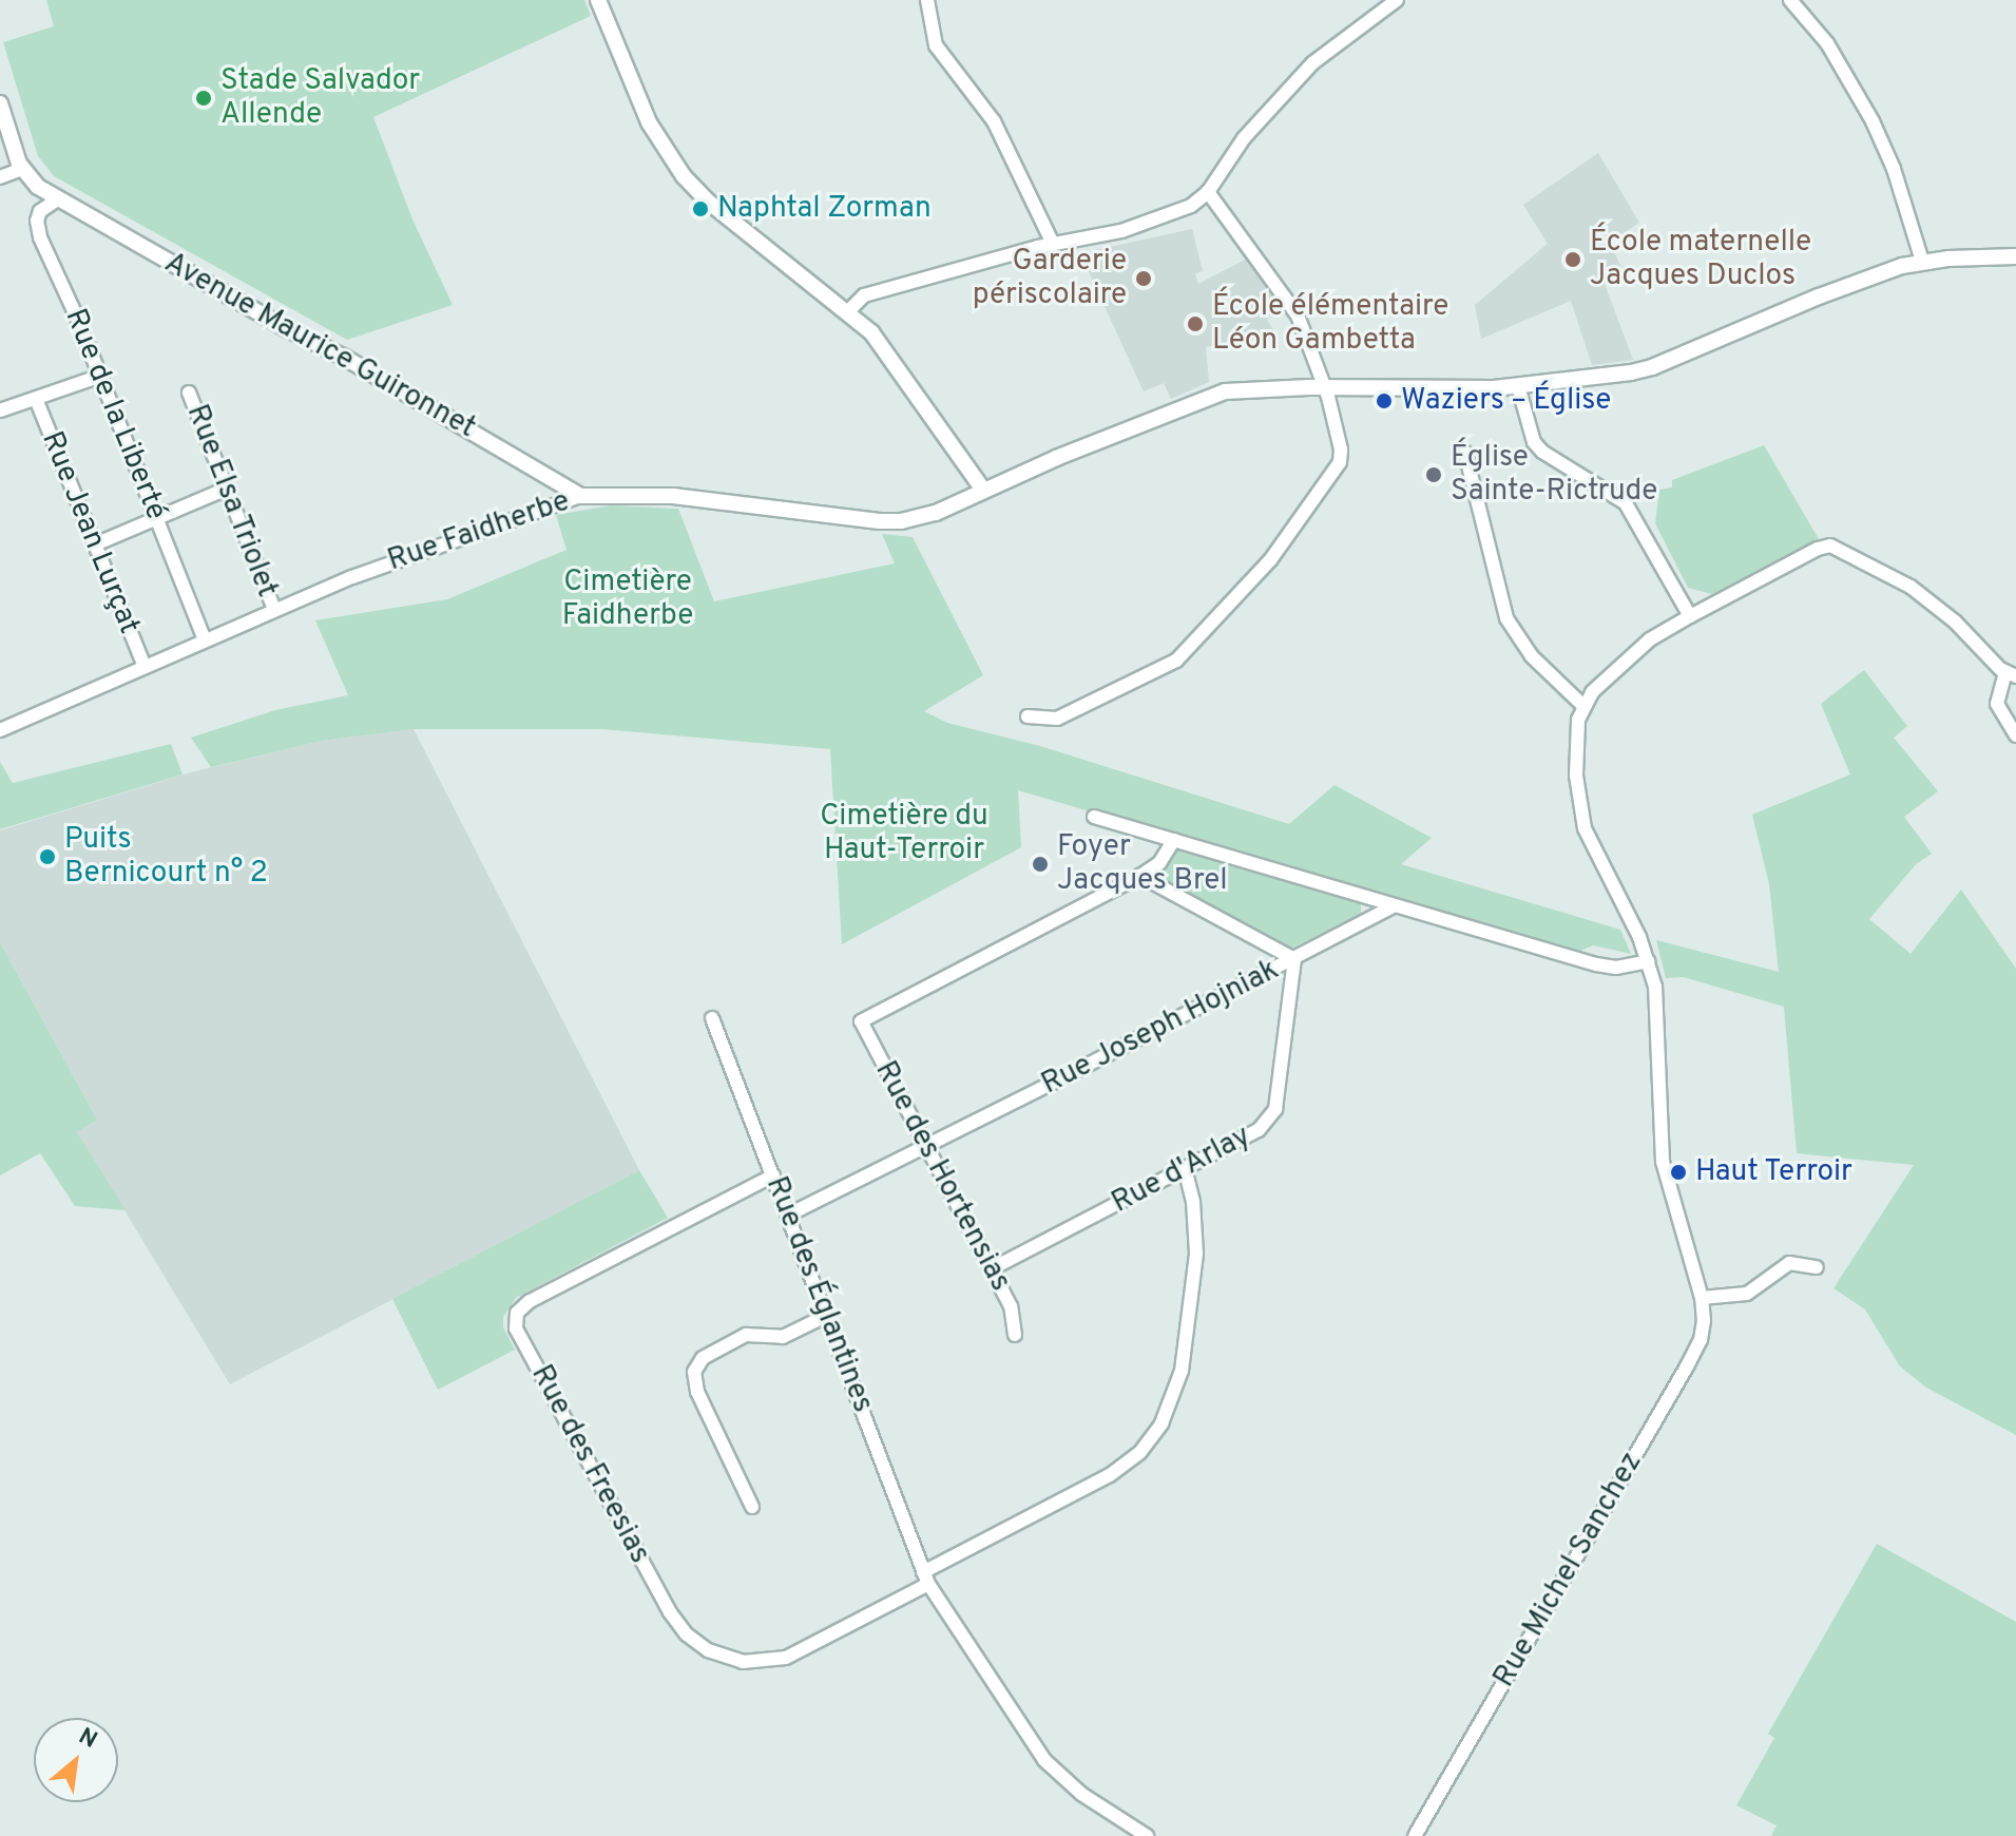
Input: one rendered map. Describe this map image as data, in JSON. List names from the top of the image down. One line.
{"streets":{"street":["Avenue Maurice Guironnet","Rue de la Liberté","Rue Elsa Triolet","Rue Faidherbe","Rue Jean Lurçat","Rue Joseph Hojniak","Rue d'Arlay","Rue des Hortensias","Rue des Églantines","Rue des Freesias","Rue Michel Sanchez"]},"crossings":[["Avenue Maurice Guironnet","Rue de la Liberté"],["Avenue Maurice Guironnet","Rue Faidherbe"],["Rue de la Liberté","Rue Faidherbe"],["Rue Elsa Triolet","Rue Faidherbe"],["Rue Faidherbe","Rue Jean Lurçat"],["Rue Joseph Hojniak","Rue d'Arlay"],["Rue Joseph Hojniak","Rue des Hortensias"],["Rue Joseph Hojniak","Rue des Églantines"],["Rue d'Arlay","Rue des Hortensias"],["Rue d'Arlay","Rue des Freesias"],["Rue des Églantines","Rue des Freesias"]],"parks":["Cimetière Faidherbe","Cimetière du Haut-Terroir"],"places":["Stade Salvador Allende","Naphtal Zorman","École maternelle Jacques Duclos","Garderie périscolaire","École élémentaire Léon Gambetta","Waziers – Église","Église Sainte-Rictrude","Puits Bernicourt n° 2","Foyer Jacques Brel","Haut Terroir"],"north":"top right"}
